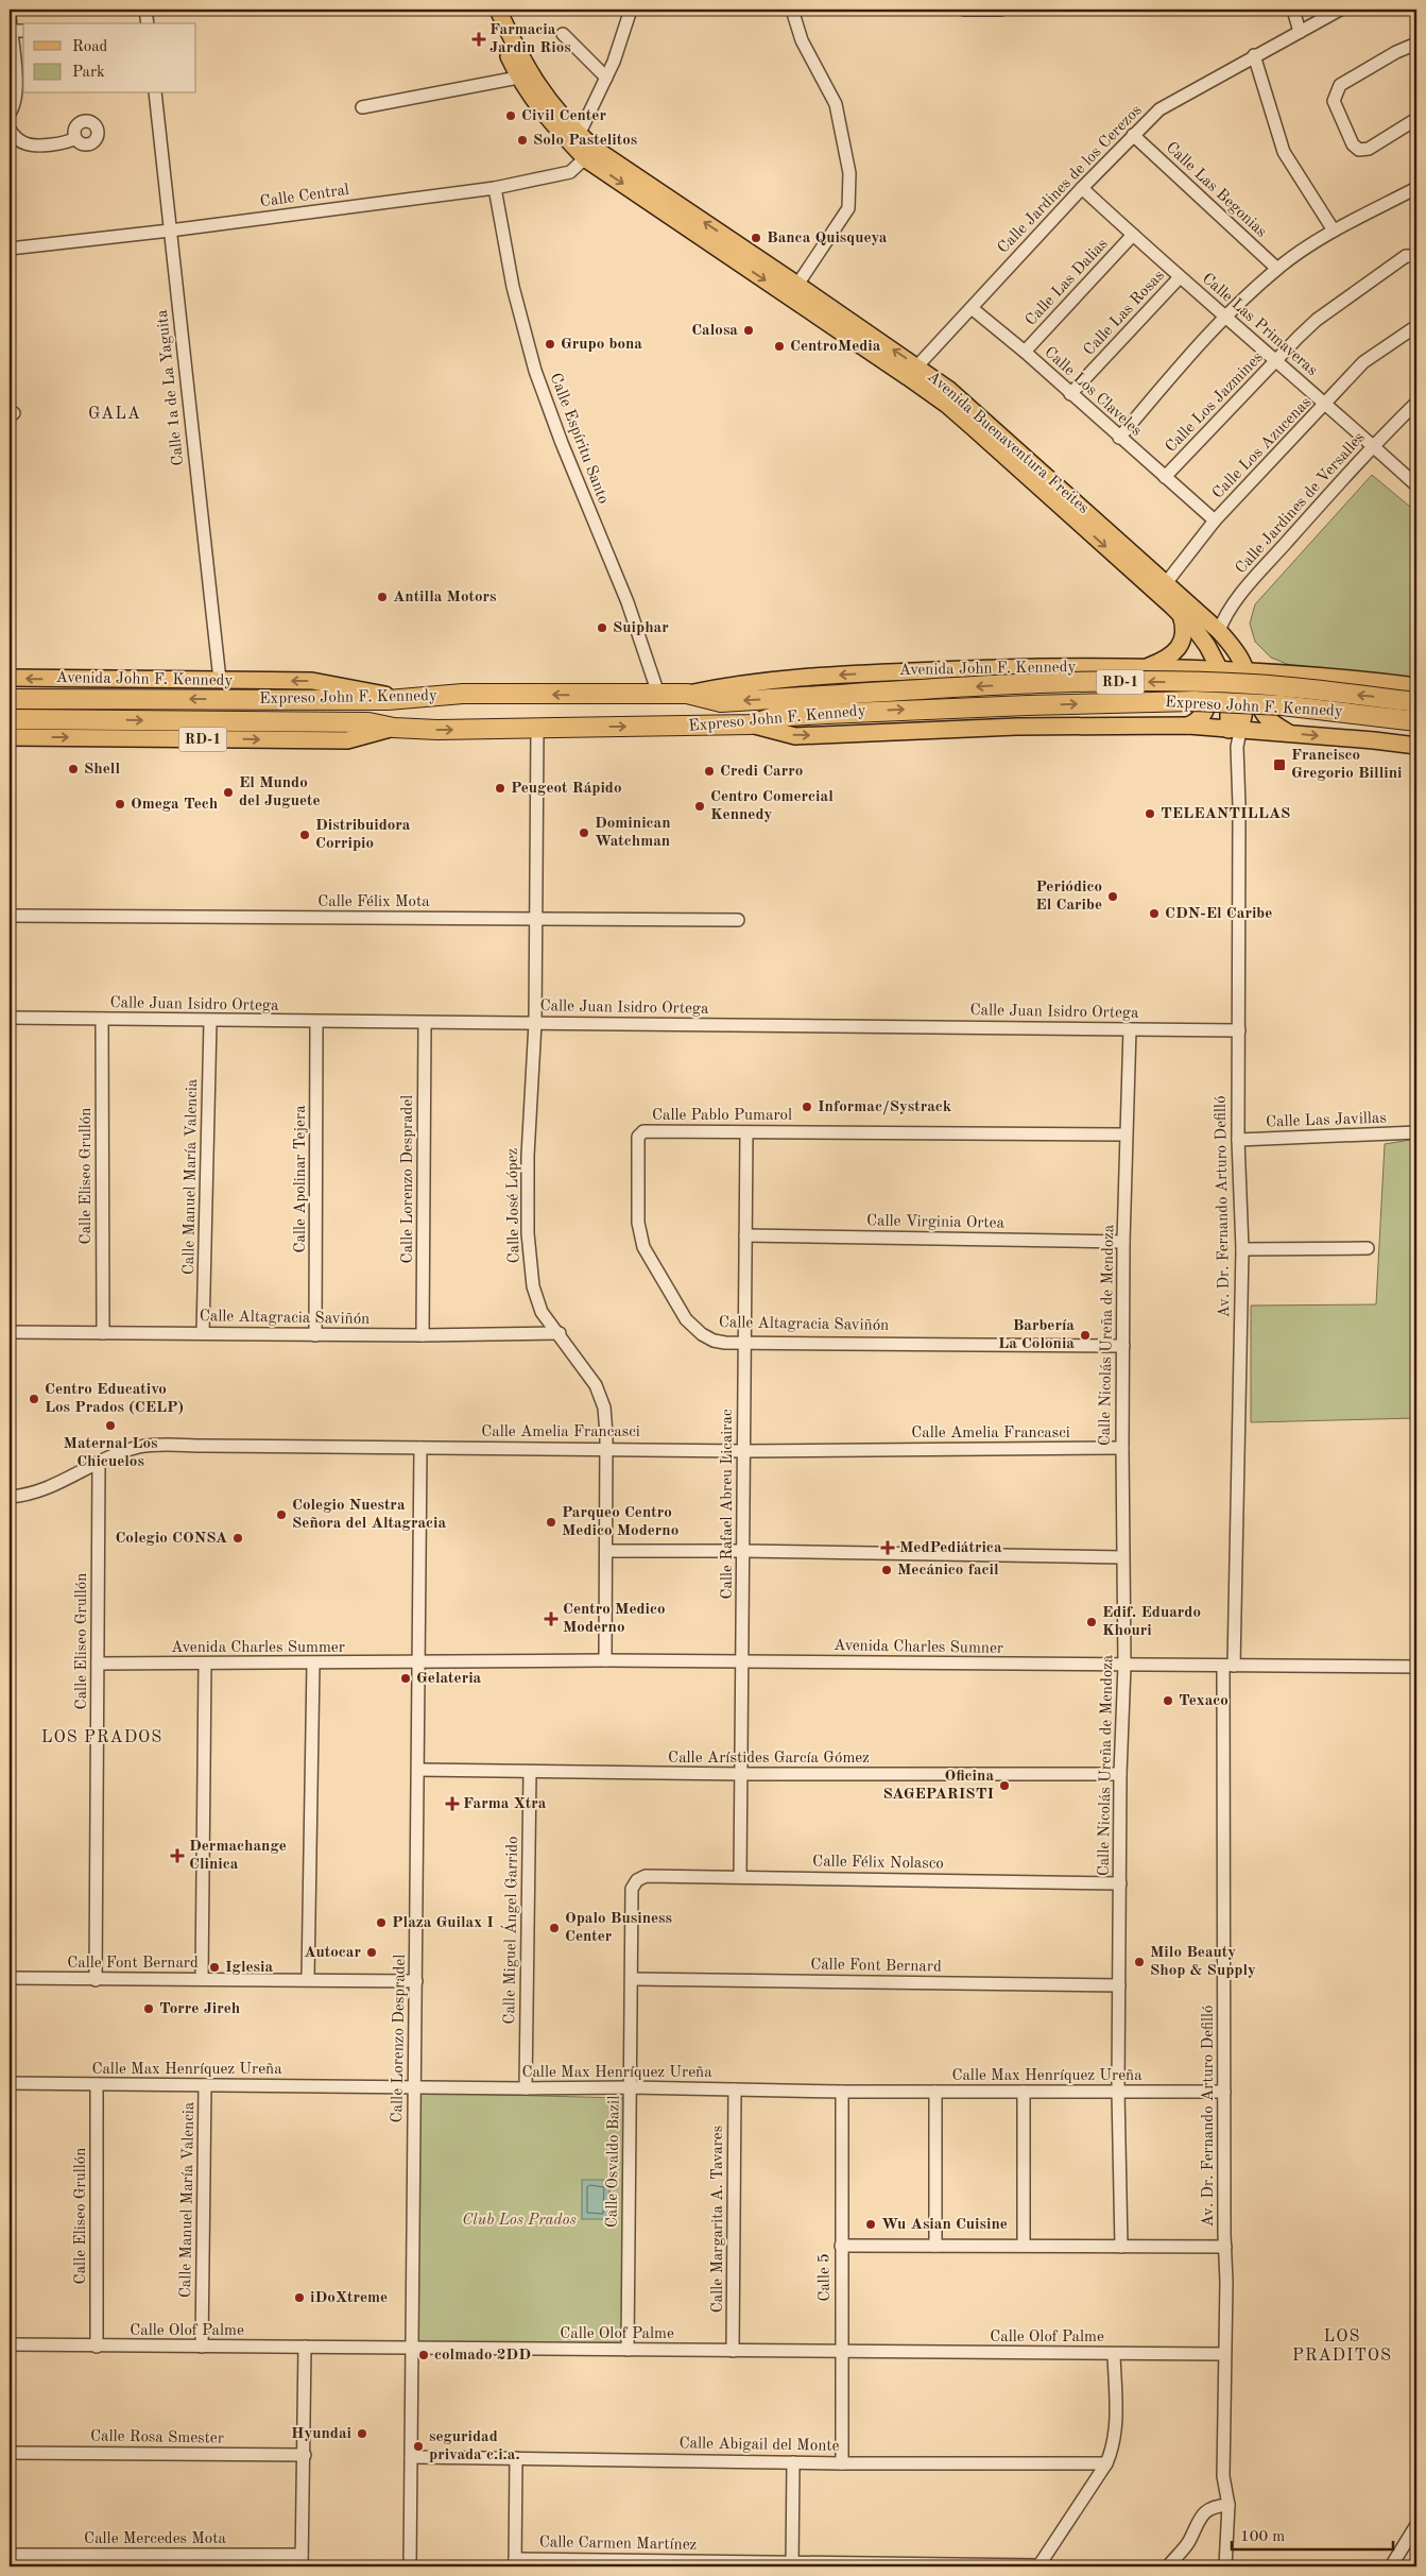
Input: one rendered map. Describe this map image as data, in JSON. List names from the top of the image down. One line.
{"streets":{"highway":["RD-1","Expreso John F. Kennedy"],"main road":["Avenida Buenaventura Freites","Avenida John F. Kennedy"],"street":["Calle Jardines de los Cerezos","Calle Las Begonias","Calle Central","Calle Las Dalias","Calle Las Rosas","Calle Las Primaveras","Calle 1a de La Yaguita","Calle Los Claveles","Calle Los Jazmines","Calle Espíritu Santo","Calle Los Azucenas","Calle Jardines de Versalles","Calle Félix Mota","Calle Juan Isidro Ortega","Calle Pablo Pumarol","Calle Las Javillas","Calle Eliseo Grullón","Calle Manuel María Valencia","Calle Apolinar Tejera","Calle Lorenzo Despradel","Calle José López","Av. Dr. Fernando Arturo Defilló","Calle Virginia Ortea","Calle Altagracia Saviñón","Calle Nicolás Ureña de Mendoza","Calle Amelia Francasci","Calle Rafael Abreu Licairac","Avenida Charles Summer","Avenida Charles Sumner","Calle Arístides García Gómez","Calle Félix Nolasco","Calle Miguel Ángel Garrido","Calle Font Bernard","Calle Max Henríquez Ureña","Calle Osvaldo Bazil","Calle Margarita A. Tavares","Calle 5","Calle Olof Palme","Calle Rosa Smester","Calle Abigail del Monte","Calle Mercedes Mota","Calle Carmen Martínez"]},"crossings":[["Calle Jardines de los Cerezos","Calle Las Begonias"],["Calle Jardines de los Cerezos","Calle Las Primaveras"],["Calle Jardines de los Cerezos","Calle Los Claveles"],["Calle Jardines de los Cerezos","Avenida Buenaventura Freites"],["Calle Central","Calle 1a de La Yaguita"],["Calle Central","Calle Espíritu Santo"],["Calle Central","Avenida Buenaventura Freites"],["Calle Las Dalias","Calle Las Primaveras"],["Calle Las Dalias","Calle Los Claveles"],["Calle Las Rosas","Calle Las Primaveras"],["Calle Las Rosas","Calle Los Claveles"],["Calle Las Primaveras","Calle Los Jazmines"],["Calle Las Primaveras","Calle Los Azucenas"],["Calle Las Primaveras","Calle Jardines de Versalles"],["Calle 1a de La Yaguita","Avenida John F. Kennedy"],["Calle Los Claveles","Calle Los Jazmines"],["Calle Los Claveles","Calle Los Azucenas"],["Calle Espíritu Santo","Expreso John F. Kennedy"],["Avenida Buenaventura Freites","Calle Los Azucenas"],["Avenida Buenaventura Freites","Calle Jardines de Versalles"],["Avenida Buenaventura Freites","Avenida John F. Kennedy"],["Avenida Buenaventura Freites","RD-1"],["Avenida Buenaventura Freites","Av. Dr. Fernando Arturo Defilló"],["Avenida John F. Kennedy","Expreso John F. Kennedy"],["RD-1","Expreso John F. Kennedy"],["RD-1","Av. Dr. Fernando Arturo Defilló"],["Expreso John F. Kennedy","Calle José López"],["Calle Félix Mota","Calle José López"],["Calle Juan Isidro Ortega","Calle Eliseo Grullón"],["Calle Juan Isidro Ortega","Calle Manuel María Valencia"],["Calle Juan Isidro Ortega","Calle Apolinar Tejera"],["Calle Juan Isidro Ortega","Calle Lorenzo Despradel"],["Calle Juan Isidro Ortega","Calle José López"],["Calle Juan Isidro Ortega","Av. Dr. Fernando Arturo Defilló"],["Calle Juan Isidro Ortega","Calle Nicolás Ureña de Mendoza"],["Calle Pablo Pumarol","Calle Altagracia Saviñón"],["Calle Pablo Pumarol","Calle Nicolás Ureña de Mendoza"],["Calle Pablo Pumarol","Calle Rafael Abreu Licairac"],["Calle Las Javillas","Av. Dr. Fernando Arturo Defilló"],["Calle Eliseo Grullón","Calle Altagracia Saviñón"],["Calle Eliseo Grullón","Calle Amelia Francasci"],["Calle Eliseo Grullón","Avenida Charles Summer"],["Calle Eliseo Grullón","Calle Font Bernard"],["Calle Eliseo Grullón","Calle Max Henríquez Ureña"],["Calle Eliseo Grullón","Calle Olof Palme"],["Calle Manuel María Valencia","Calle Altagracia Saviñón"],["Calle Manuel María Valencia","Calle Max Henríquez Ureña"],["Calle Manuel María Valencia","Calle Olof Palme"],["Calle Apolinar Tejera","Calle Altagracia Saviñón"],["Calle Lorenzo Despradel","Calle Altagracia Saviñón"],["Calle Lorenzo Despradel","Calle Amelia Francasci"],["Calle Lorenzo Despradel","Avenida Charles Summer"],["Calle Lorenzo Despradel","Avenida Charles Sumner"],["Calle Lorenzo Despradel","Calle Arístides García Gómez"],["Calle Lorenzo Despradel","Calle Font Bernard"],["Calle Lorenzo Despradel","Calle Max Henríquez Ureña"],["Calle Lorenzo Despradel","Calle Olof Palme"],["Calle Lorenzo Despradel","Calle Abigail del Monte"],["Calle José López","Calle Altagracia Saviñón"],["Calle José López","Calle Amelia Francasci"],["Calle José López","Avenida Charles Sumner"],["Av. Dr. Fernando Arturo Defilló","Avenida Charles Sumner"],["Av. Dr. Fernando Arturo Defilló","Calle Max Henríquez Ureña"],["Av. Dr. Fernando Arturo Defilló","Calle Olof Palme"],["Calle Virginia Ortea","Calle Nicolás Ureña de Mendoza"],["Calle Virginia Ortea","Calle Rafael Abreu Licairac"],["Calle Altagracia Saviñón","Calle Nicolás Ureña de Mendoza"],["Calle Altagracia Saviñón","Calle Rafael Abreu Licairac"],["Calle Nicolás Ureña de Mendoza","Calle Amelia Francasci"],["Calle Nicolás Ureña de Mendoza","Avenida Charles Sumner"],["Calle Nicolás Ureña de Mendoza","Calle Arístides García Gómez"],["Calle Nicolás Ureña de Mendoza","Calle Félix Nolasco"],["Calle Nicolás Ureña de Mendoza","Calle Font Bernard"],["Calle Nicolás Ureña de Mendoza","Calle Max Henríquez Ureña"],["Calle Amelia Francasci","Calle Rafael Abreu Licairac"],["Calle Rafael Abreu Licairac","Avenida Charles Sumner"],["Calle Rafael Abreu Licairac","Calle Arístides García Gómez"],["Calle Rafael Abreu Licairac","Calle Félix Nolasco"],["Avenida Charles Summer","Avenida Charles Sumner"],["Calle Arístides García Gómez","Calle Miguel Ángel Garrido"],["Calle Félix Nolasco","Calle Osvaldo Bazil"],["Calle Miguel Ángel Garrido","Calle Max Henríquez Ureña"],["Calle Font Bernard","Calle Osvaldo Bazil"],["Calle Max Henríquez Ureña","Calle Osvaldo Bazil"],["Calle Max Henríquez Ureña","Calle Margarita A. Tavares"],["Calle Max Henríquez Ureña","Calle 5"],["Calle Osvaldo Bazil","Calle Olof Palme"],["Calle Margarita A. Tavares","Calle Olof Palme"],["Calle 5","Calle Olof Palme"],["Calle 5","Calle Abigail del Monte"]],"districts":["GALA","LOS PRADOS","LOS PRADITOS"],"parks":["Club Los Prados"],"places":{"health":["Farmacia Jardin Rios","MedPediátrica","Centro Medico Moderno","Farma Xtra","Dermachange Clinica"],"other":["Civil Center","Solo Pastelitos","Banca Quisqueya","Calosa","Grupo bona","CentroMedia","Antilla Motors","Suiphar","Shell","Credi Carro","Peugeot Rápido","El Mundo del Juguete","Omega Tech","Centro Comercial Kennedy","TELEANTILLAS","Dominican Watchman","Distribuidora Corripio","Periódico El Caribe","CDN-El Caribe","Informac/Systrack","Barbería La Colonia","Centro Educativo Los Prados (CELP)","Maternal Los Chicuelos","Colegio Nuestra Señora del Altagracia","Parqueo Centro Medico Moderno","Colegio CONSA","Mecánico facil","Edif. Eduardo Khouri","Gelateria","Texaco","Oficina SAGEPARISTI","Plaza Guilax I","Opalo Business Center","Autocar","Milo Beauty Shop & Supply","Iglesia","Torre Jireh","Wu Asian Cuisine","iDoXtreme","colmado 2DD","Hyundai","seguridad privada c.i.a."],"transit":["Francisco Gregorio Billini"]},"legend":["Road","Park"],"scale_bar":"100 m"}
